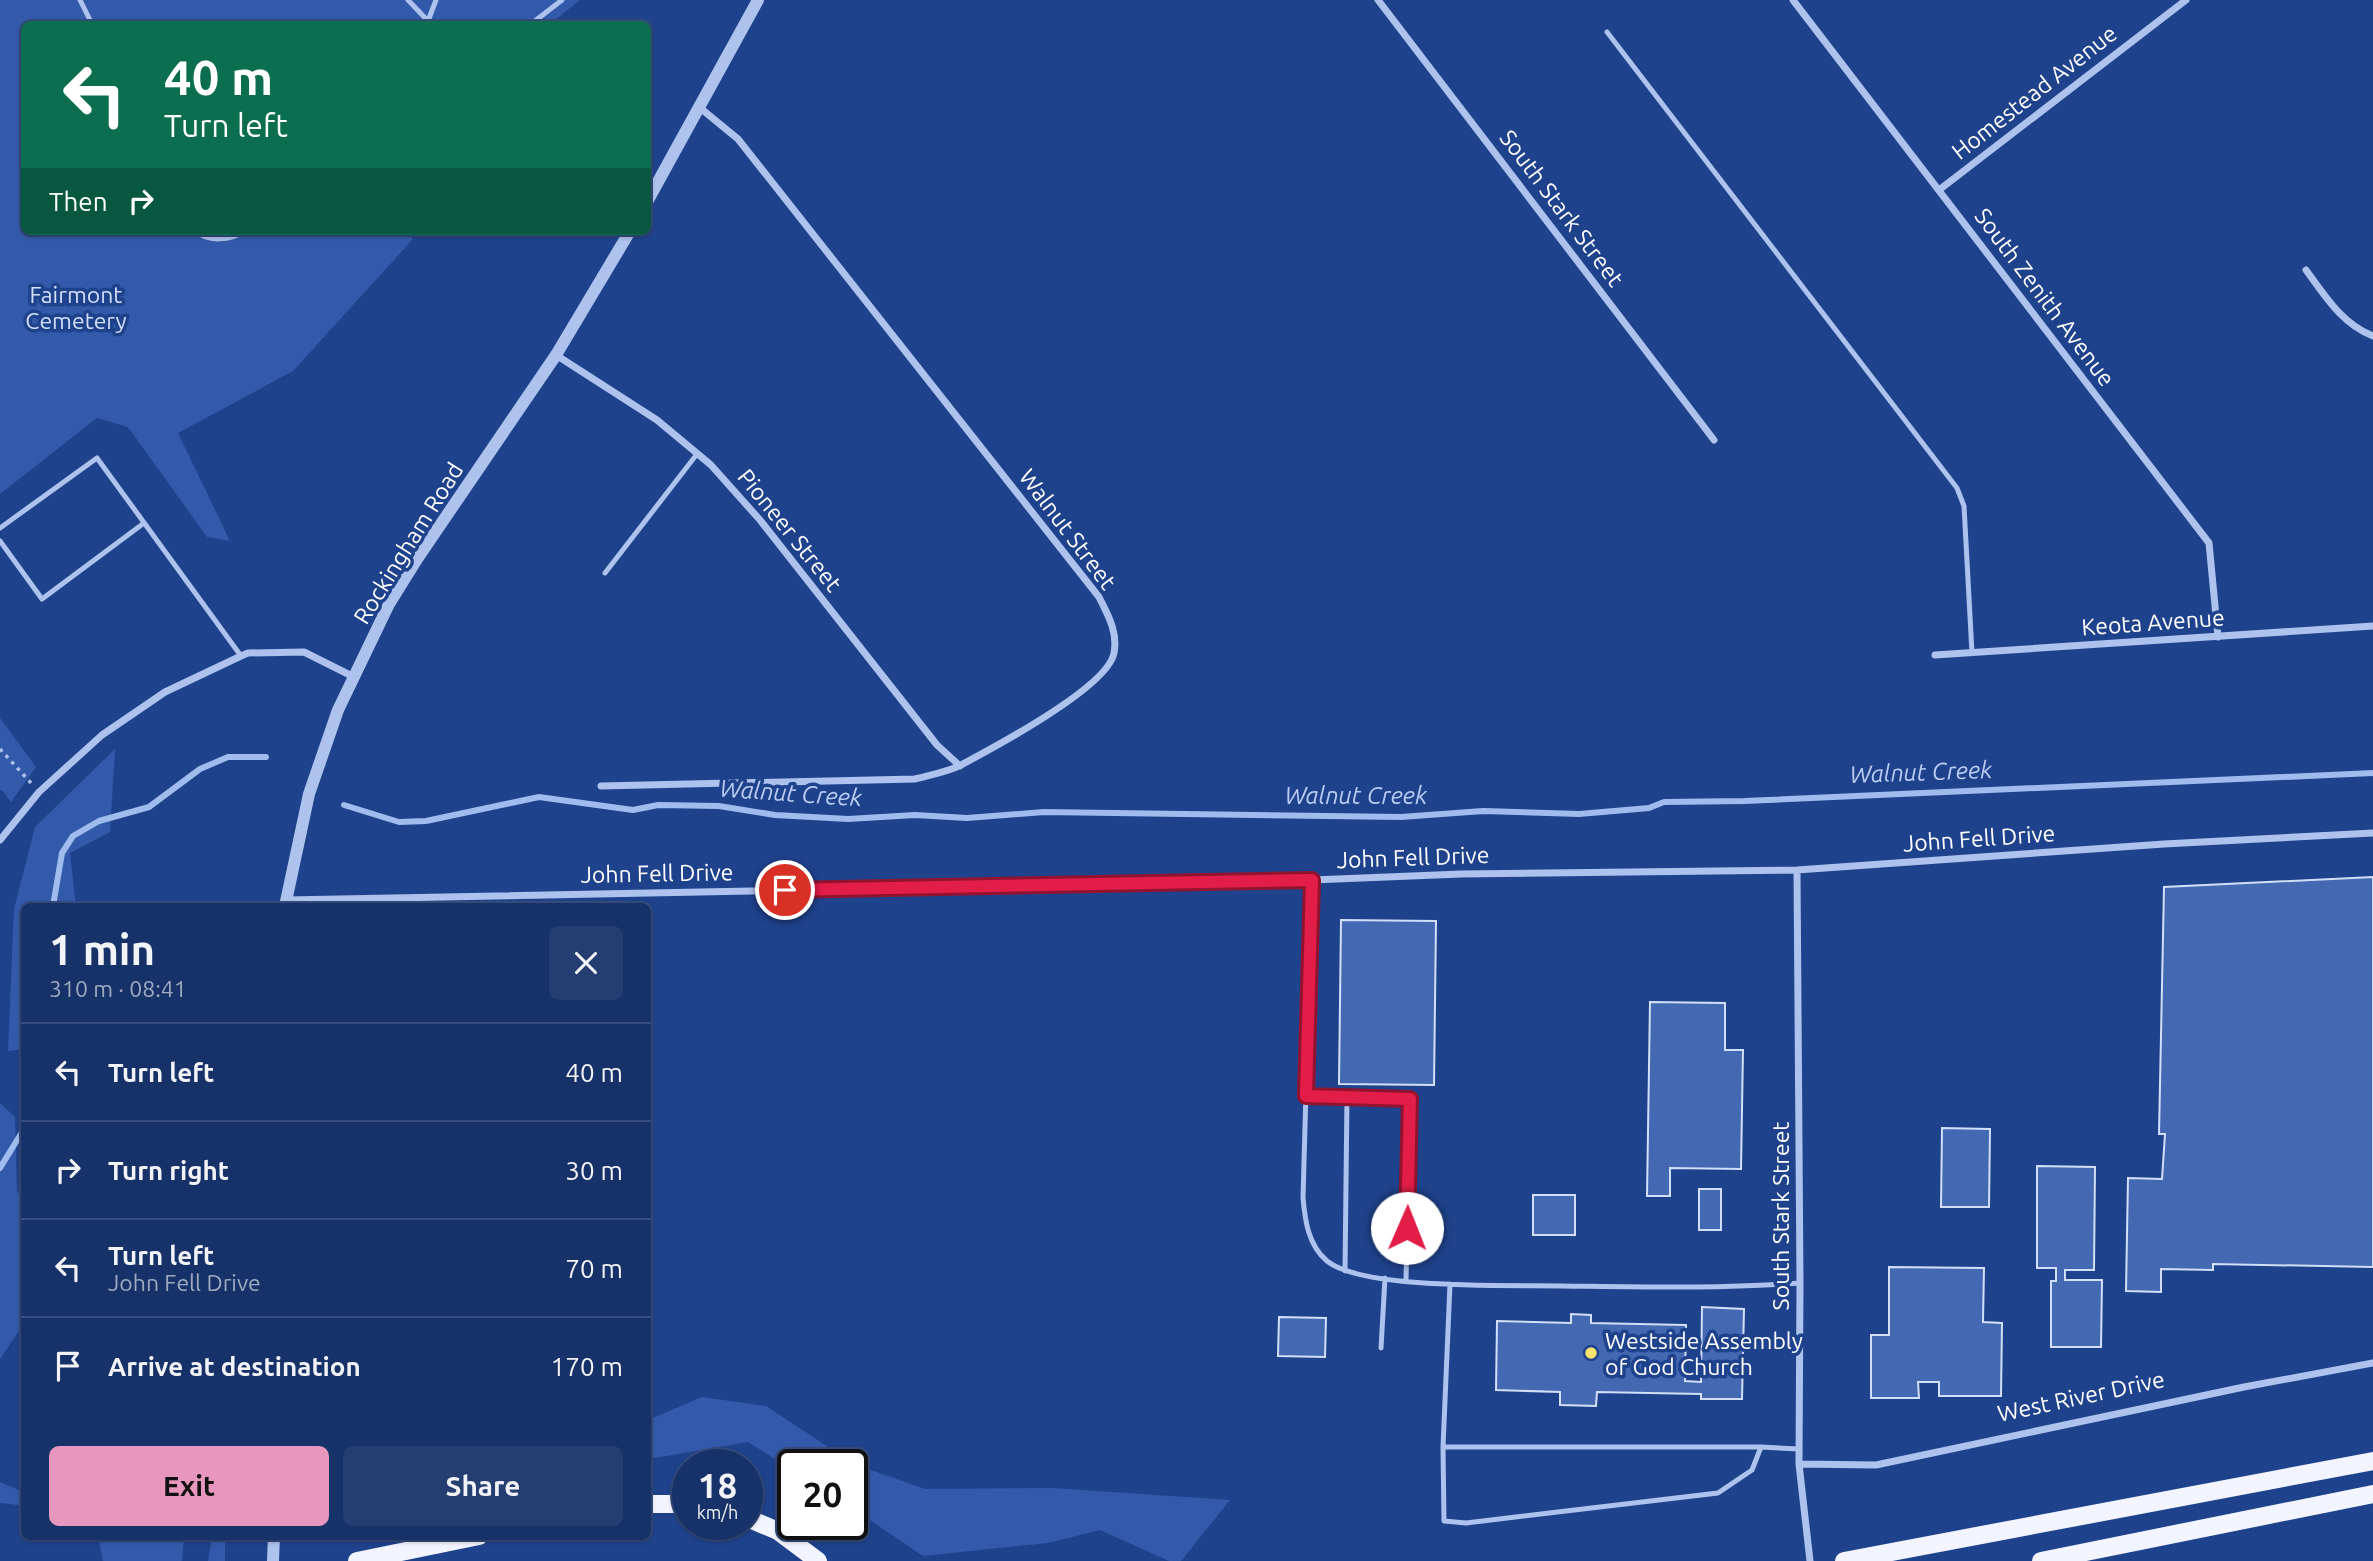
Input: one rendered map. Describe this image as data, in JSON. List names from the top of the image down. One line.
{"streets":{"street":["Homestead Avenue","South Stark Street","South Zenith Avenue","Walnut Street","Pioneer Street","Rockingham Road","Keota Avenue","John Fell Drive","West River Drive"]},"crossings":[["Homestead Avenue","South Zenith Avenue"],["South Stark Street","John Fell Drive"],["South Stark Street","West River Drive"],["South Zenith Avenue","Keota Avenue"],["Walnut Street","Pioneer Street"],["Pioneer Street","Rockingham Road"],["Rockingham Road","John Fell Drive"]],"water":["Walnut Creek"],"parks":["Fairmont Cemetery"],"places":["Westside Assembly of God Church"],"page":{"turn":["40 m","Turn left"],"then":"Then","heading":["1 min","310 m · 08:41"],"list":[{"name":"Turn left","value":"40 m"},{"name":"Turn right","value":"30 m"},{"name":"Turn left","note":"John Fell Drive","value":"70 m"},{"name":"Arrive at destination","value":"170 m"}],"buttons":["Exit","Share"],"speed":"18 km/h","limit":"20"}}
